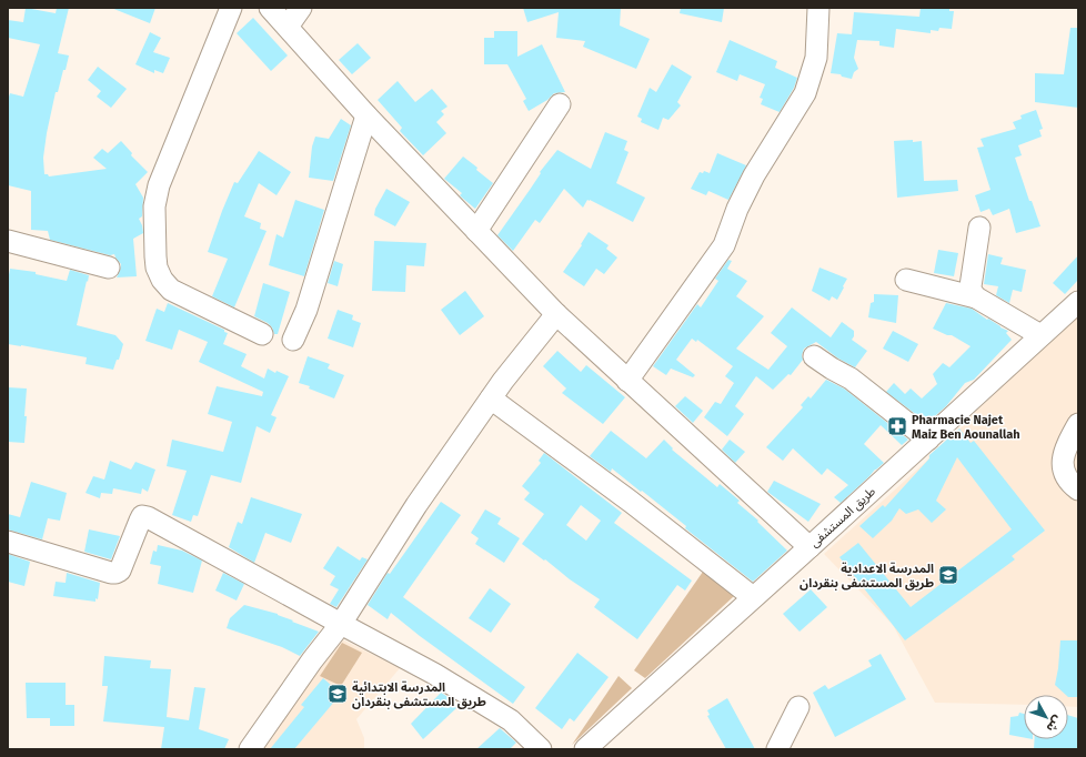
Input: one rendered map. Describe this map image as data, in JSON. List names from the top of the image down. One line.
{"streets":{"street":["طريق المستشفى"]},"places":{"pharmacy":["Pharmacie Najet Maiz Ben Aounallah"],"school or university":["المدرسة الاعدادية طريق المستشفى بنقردان","المدرسة الابتدائية طريق المستشفى بنقردان"]},"north":"bottom right"}
